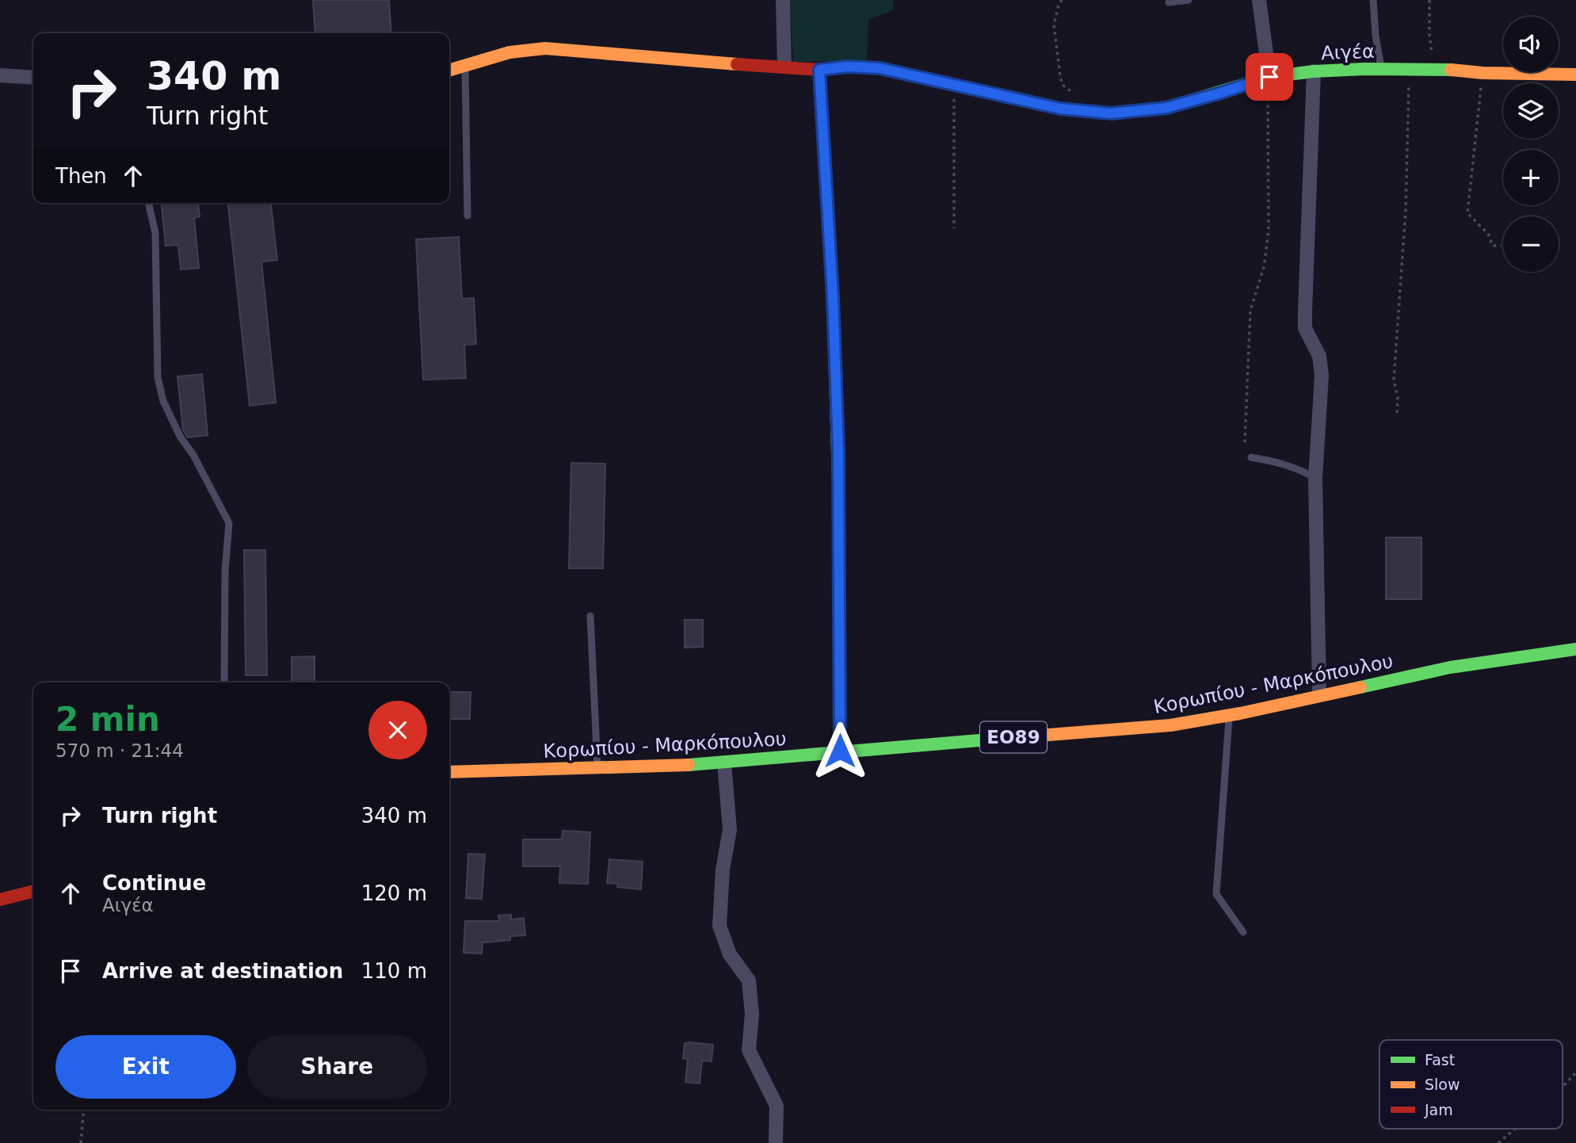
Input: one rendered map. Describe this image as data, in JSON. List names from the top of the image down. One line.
{"streets":{"street":["Αιγέα","Κορωπίου - Μαρκόπουλου","ΕΟ89"]},"legend":["Fast","Slow","Jam"],"page":{"map_buttons":["+","−"],"turn":["340 m","Turn right"],"then":"Then","heading":["2 min","570 m · 21:44"],"list":[{"name":"Turn right","value":"340 m"},{"name":"Continue","note":"Αιγέα","value":"120 m"},{"name":"Arrive at destination","value":"110 m"}],"buttons":["Exit","Share"]}}
